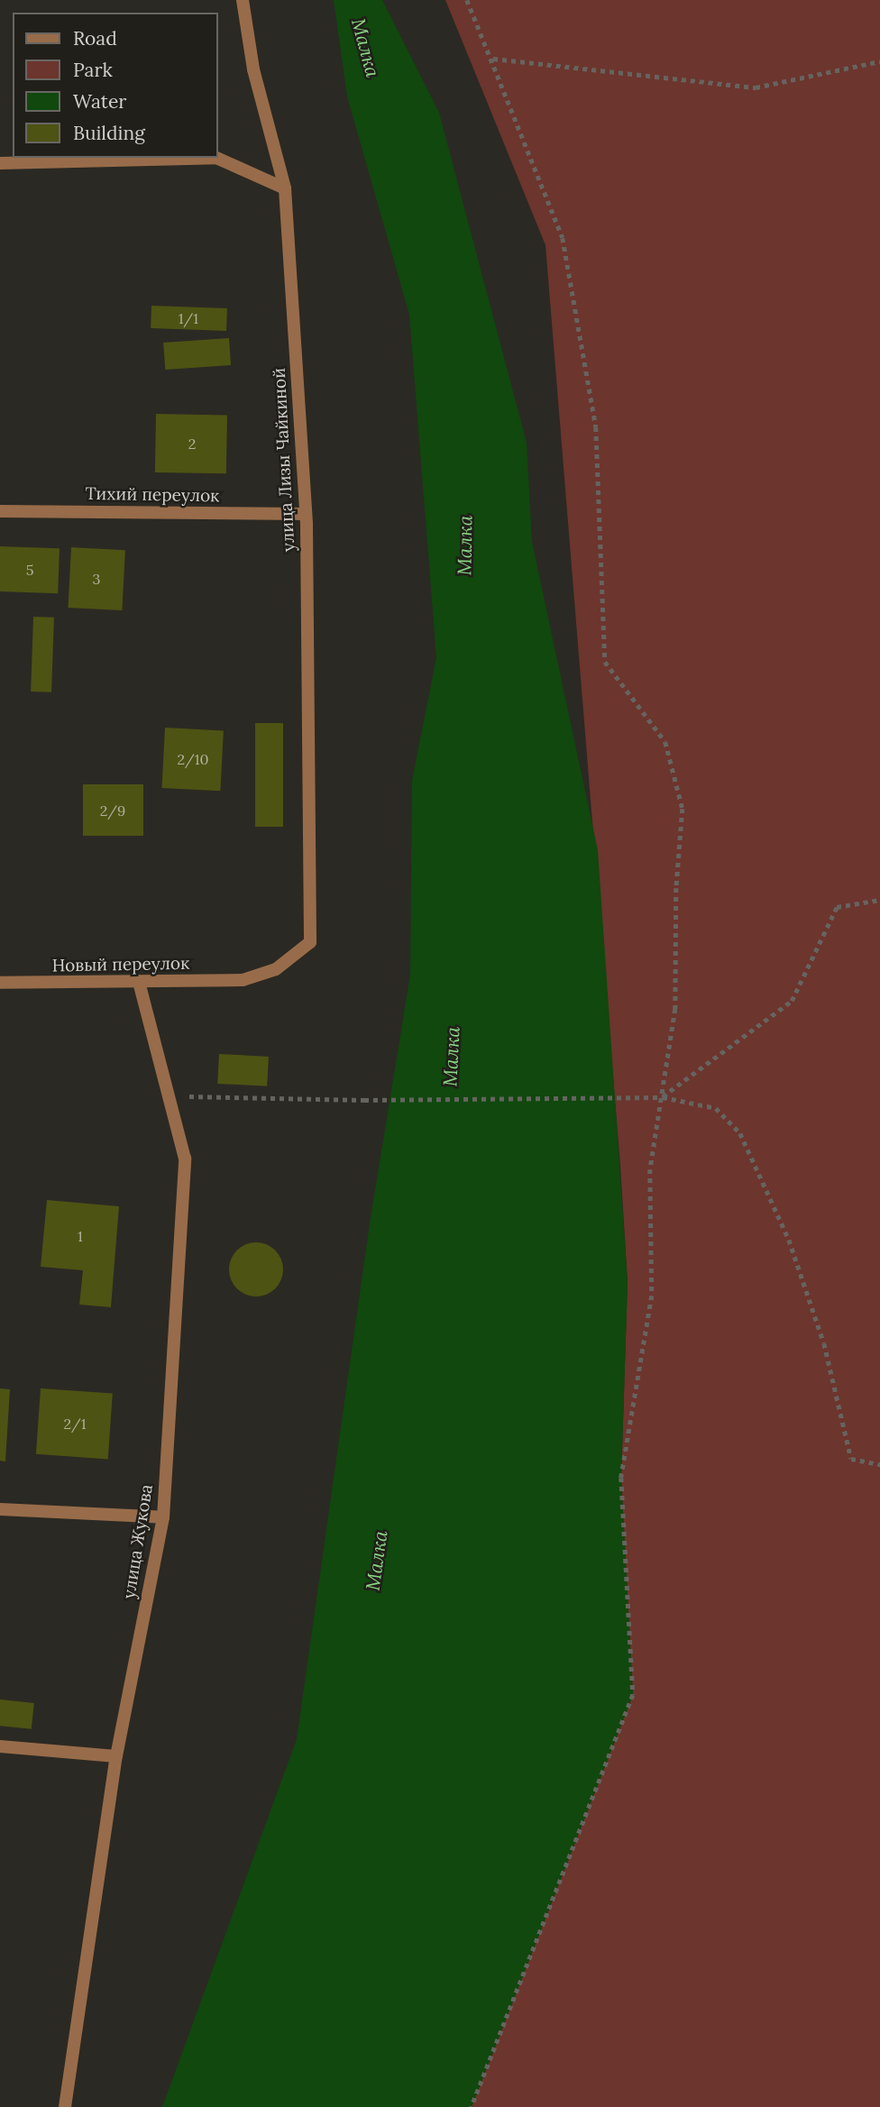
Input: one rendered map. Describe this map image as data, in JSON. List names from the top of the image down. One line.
{"streets":{"street":["улица Лизы Чайкиной","Тихий переулок","Новый переулок","улица Жукова"]},"crossings":[["улица Лизы Чайкиной","Тихий переулок"],["улица Лизы Чайкиной","Новый переулок"],["Новый переулок","улица Жукова"]],"water":["Малка"],"house_numbers":["1/1","2","5","3","2/10","2/9","1","2/1"],"legend":["Road","Park","Water","Building"]}
